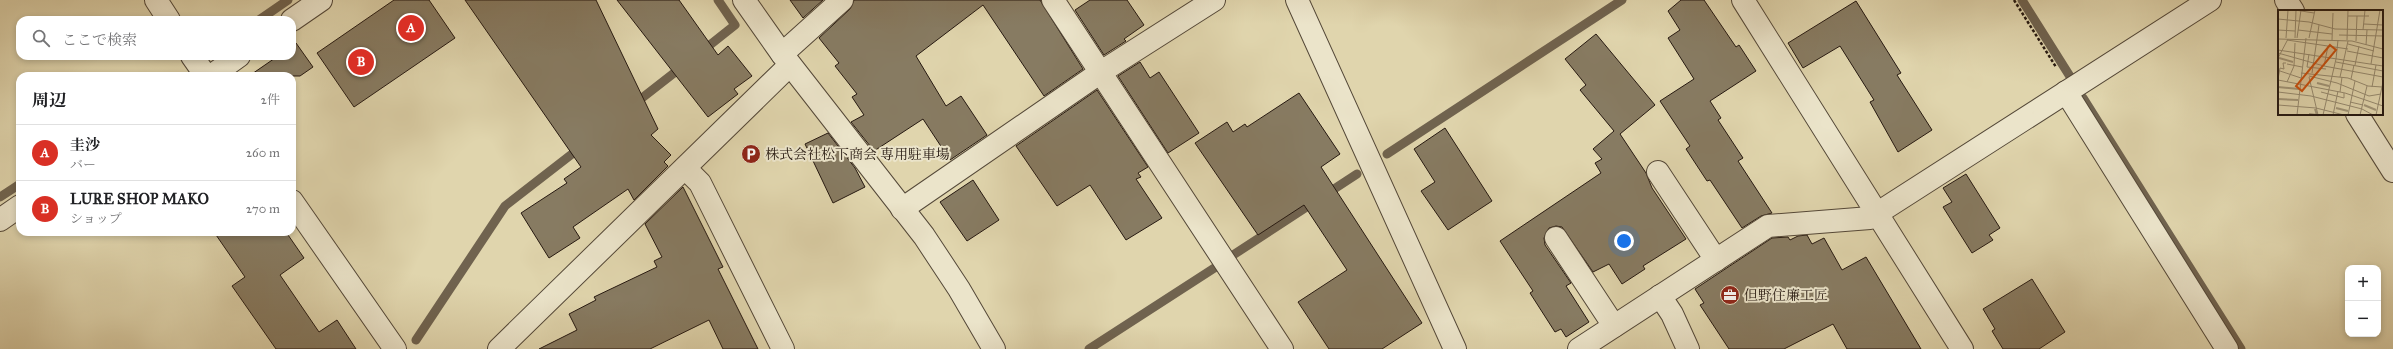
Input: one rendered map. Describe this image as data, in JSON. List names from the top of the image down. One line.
{"places":{"parking":["株式会社松下商会 専用駐車場"],"office":["但野住廉工匠"]},"page":{"pins":["A","B"],"search":"ここで検索","heading":["周辺","2件"],"list":[{"mark":"A","name":"圭沙","note":"バー","value":"260 m"},{"mark":"B","name":"LURE SHOP MAKO","note":"ショップ","value":"270 m"}],"map_buttons":["+","−"]}}
